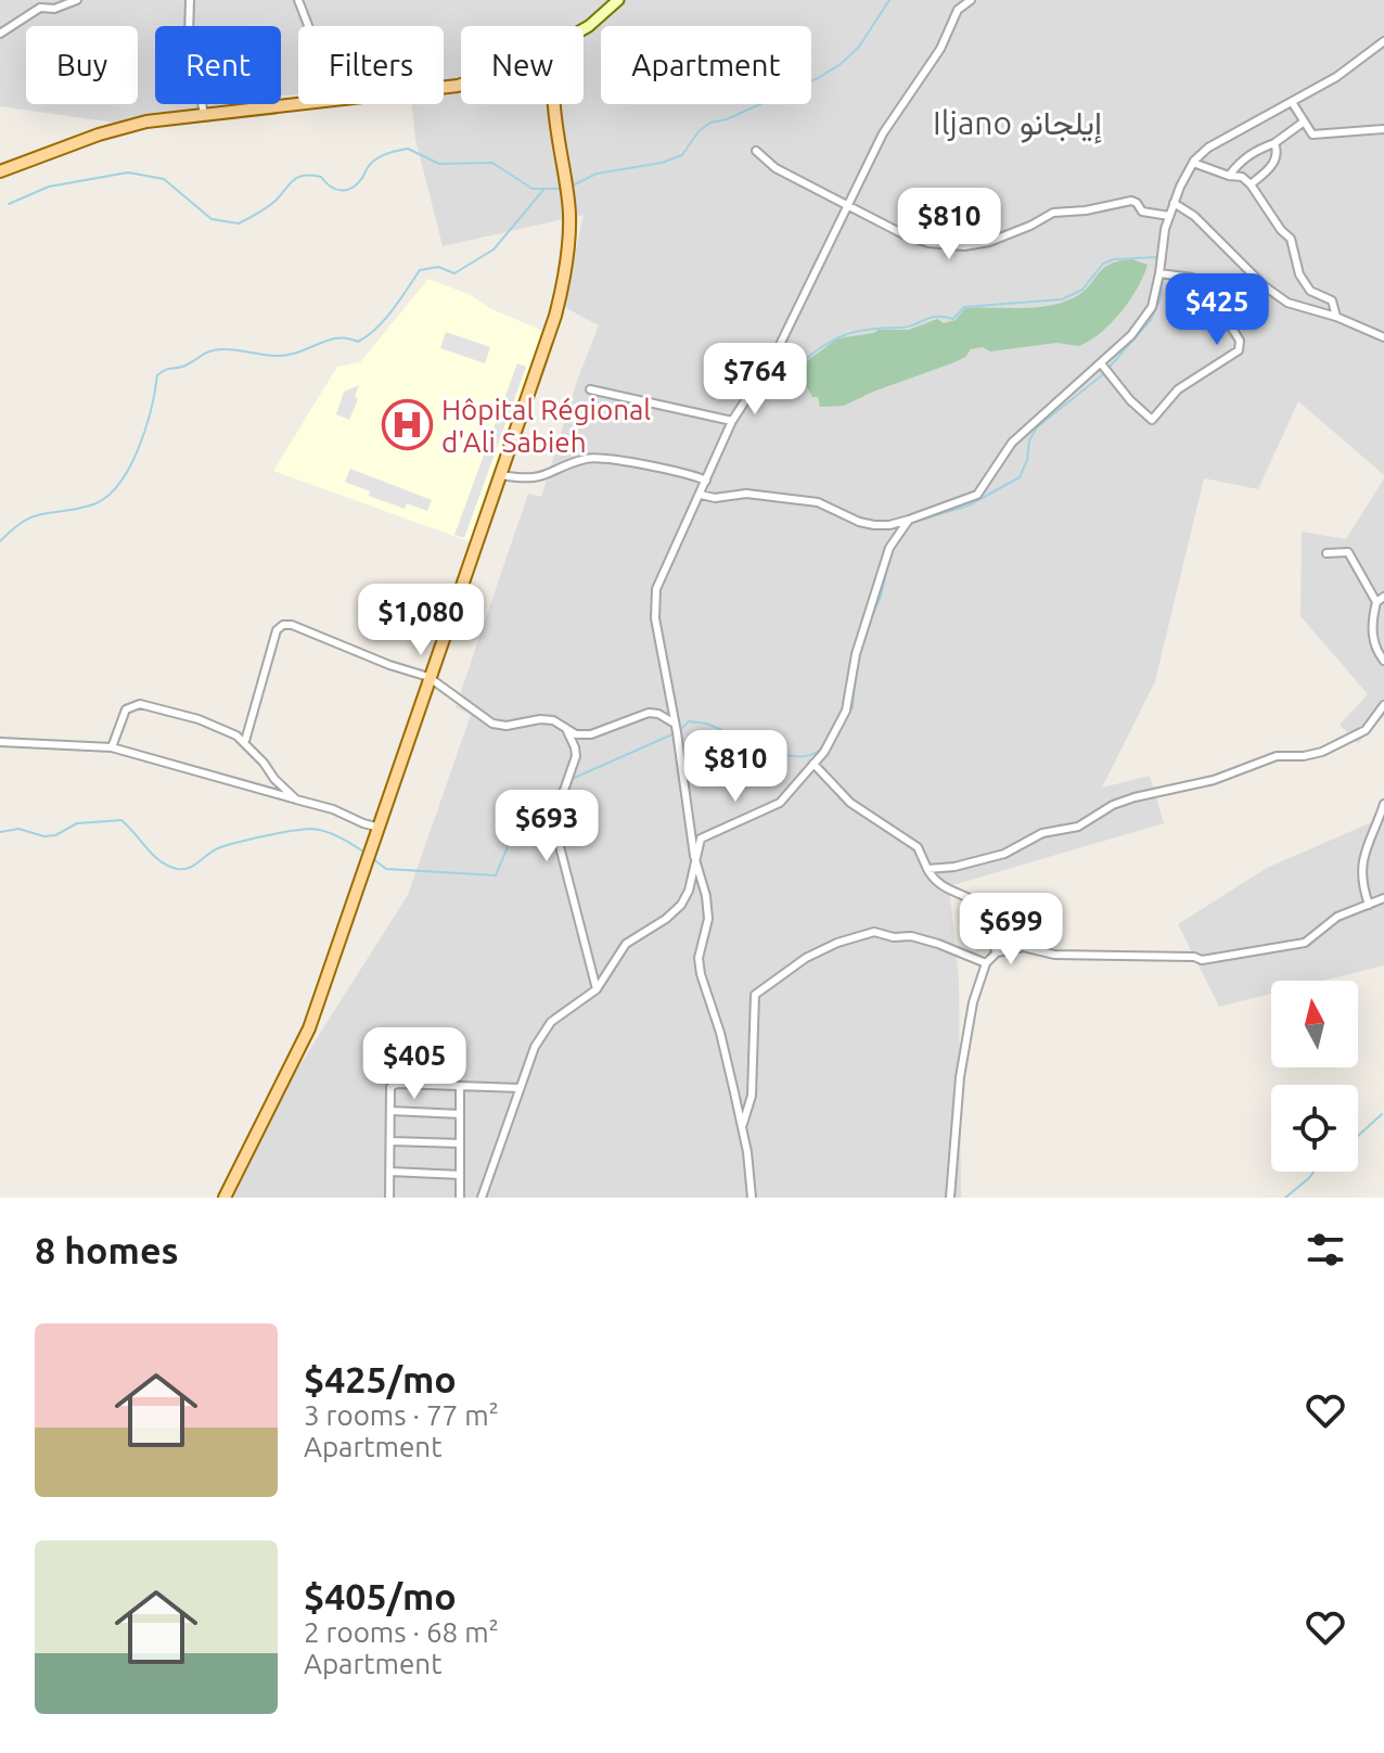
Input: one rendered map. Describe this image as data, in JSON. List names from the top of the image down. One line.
{"districts":["Iljano إيلجانو"],"places":{"hospital":["Hôpital Régional d'Ali Sabieh"]},"north":"top","page":{"chip":["Buy","Rent","Filters","New","Apartment"],"price":["$810","$425","$764","$1,080","$810","$693","$699","$405"],"heading":"8 homes","list":[{"name":"$425/mo","note":"3 rooms · 77 m² · Apartment"},{"name":"$405/mo","note":"2 rooms · 68 m² · Apartment"}]}}
